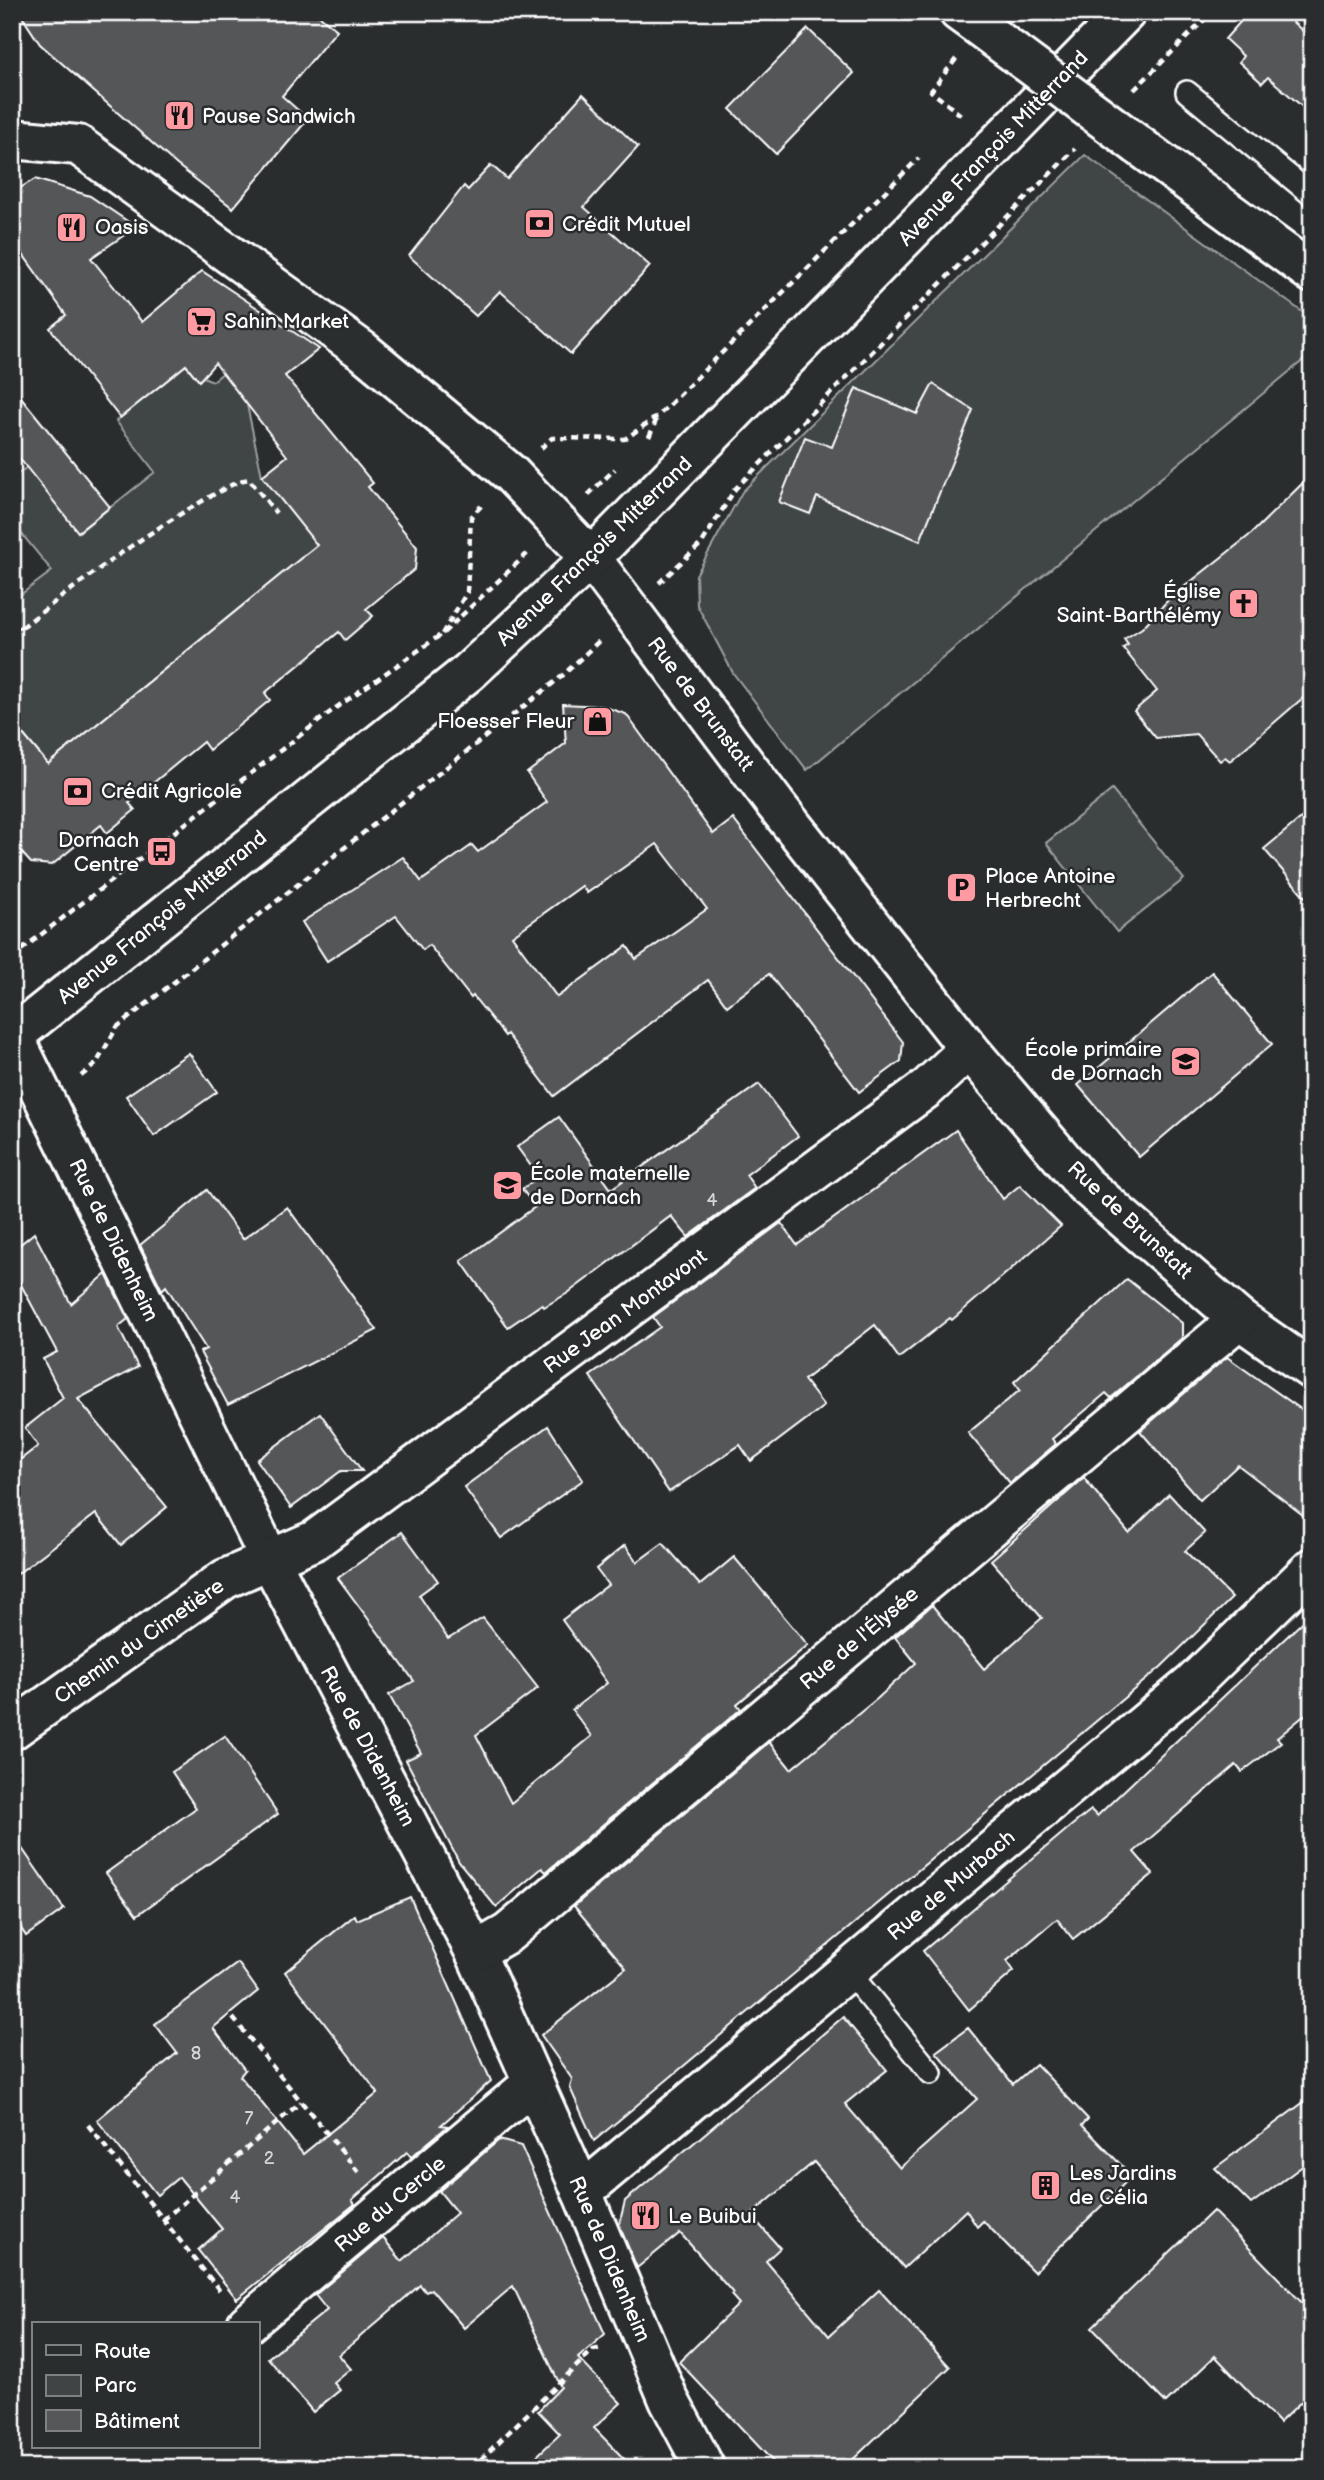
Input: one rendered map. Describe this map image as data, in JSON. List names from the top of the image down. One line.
{"streets":{"street":["Avenue François Mitterrand","Rue de Brunstatt","Rue de Didenheim","Rue Jean Montavont","Rue de l'Élysée","Chemin du Cimetière","Rue de Murbach","Rue du Cercle"]},"crossings":[["Avenue François Mitterrand","Rue de Brunstatt"],["Avenue François Mitterrand","Rue de Didenheim"],["Rue de Brunstatt","Rue Jean Montavont"],["Rue de Brunstatt","Rue de l'Élysée"],["Rue de Didenheim","Rue Jean Montavont"],["Rue de Didenheim","Rue de l'Élysée"],["Rue de Didenheim","Chemin du Cimetière"],["Rue de Didenheim","Rue de Murbach"],["Rue de Didenheim","Rue du Cercle"],["Rue Jean Montavont","Chemin du Cimetière"]],"places":{"restaurant":["Pause Sandwich","Oasis","Le Buibui"],"bank":["Crédit Mutuel","Crédit Agricole"],"supermarket":["Sahin Market"],"church":["Église Saint-Barthélémy"],"shop":["Floesser Fleur"],"bus stop":["Dornach Centre"],"parking":["Place Antoine Herbrecht"],"school or university":["École primaire de Dornach","École maternelle de Dornach"],"building":["Les Jardins de Célia"]},"house_numbers":["4","8","7","2","4"],"legend":["Route","Parc","Bâtiment"]}
